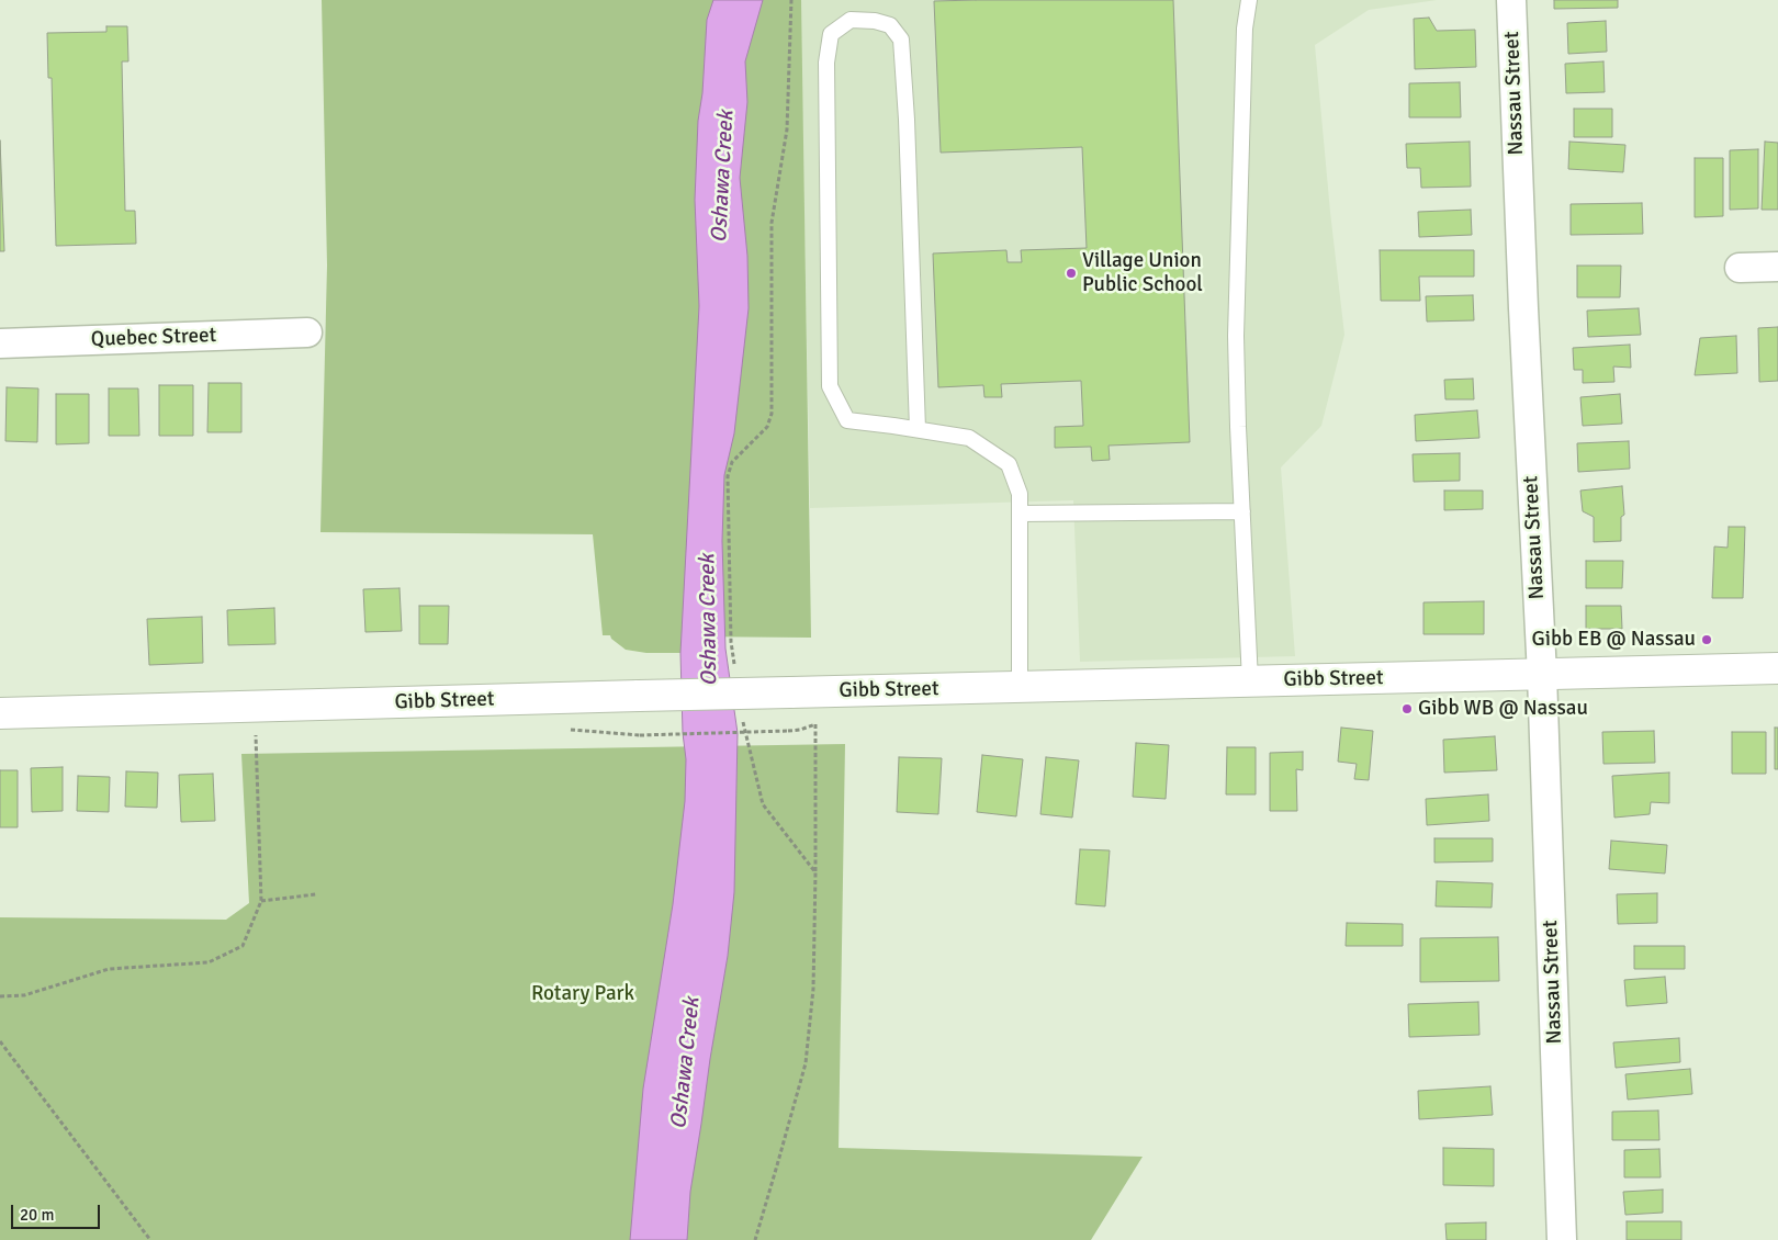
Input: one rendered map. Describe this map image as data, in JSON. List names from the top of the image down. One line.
{"streets":{"main road":["Gibb Street"],"street":["Nassau Street","Quebec Street"]},"crossings":[["Nassau Street","Gibb Street"]],"water":["Oshawa Creek"],"parks":["Rotary Park"],"places":["Village Union Public School","Gibb EB @ Nassau","Gibb WB @ Nassau"],"scale_bar":"20 m"}
